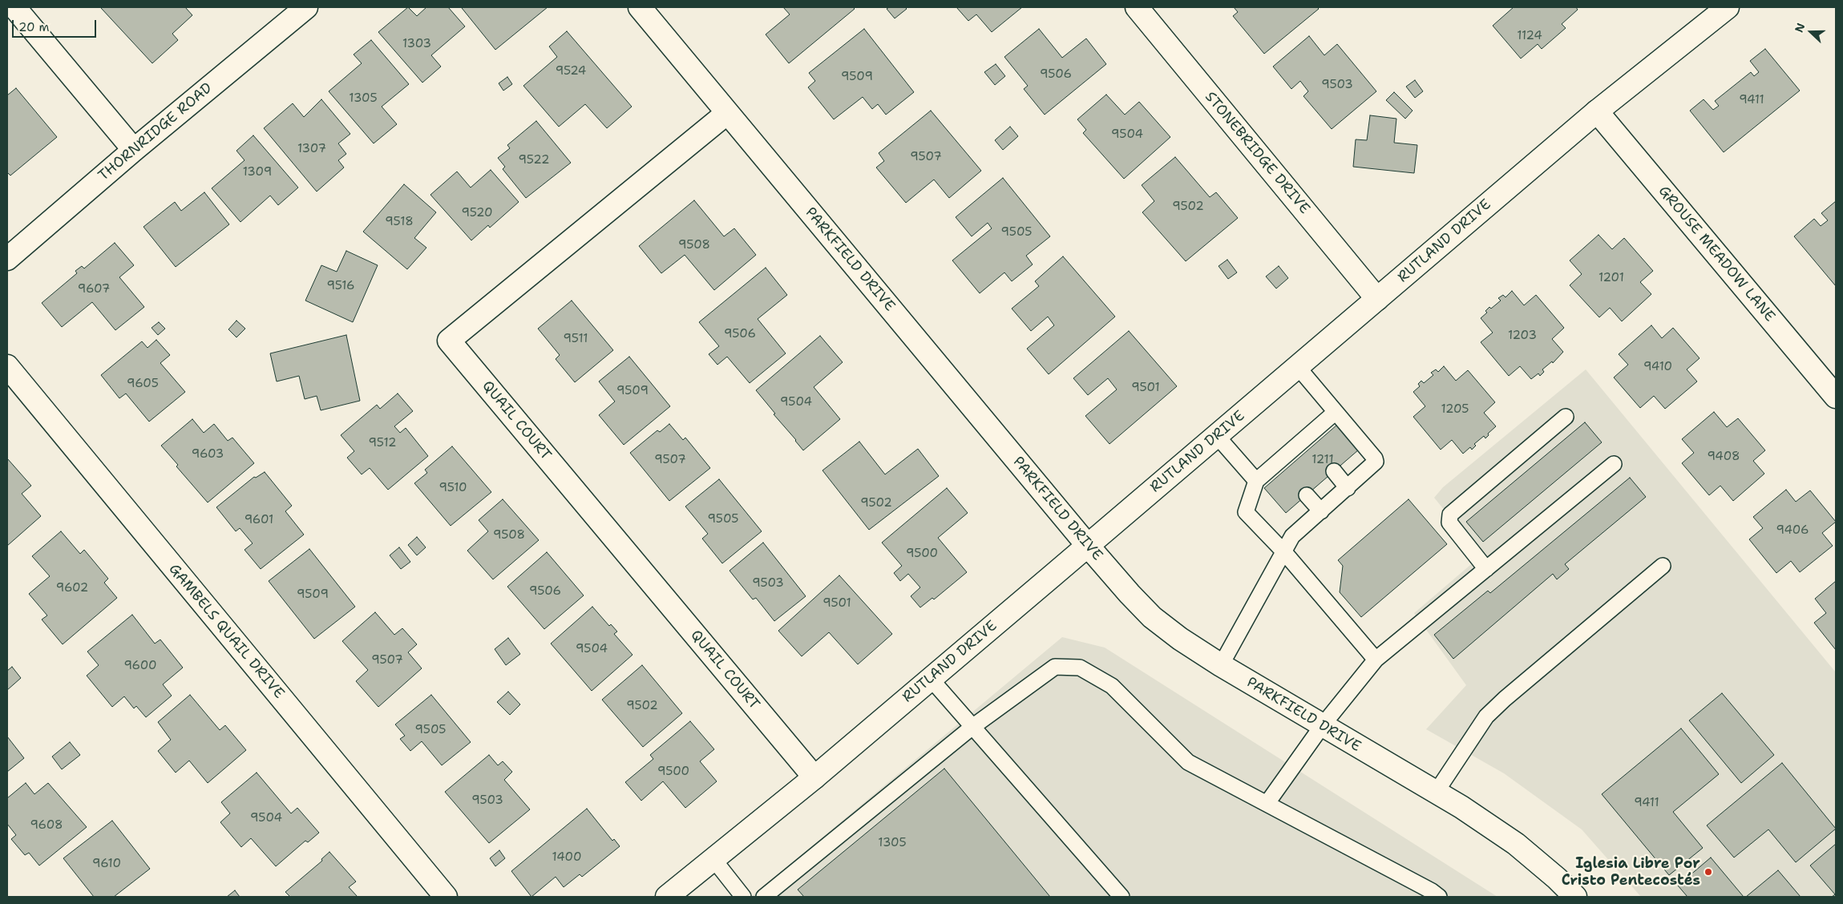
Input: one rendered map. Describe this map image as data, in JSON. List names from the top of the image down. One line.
{"streets":{"street":["THORNRIDGE ROAD","STONEBRIDGE DRIVE","RUTLAND DRIVE","GROUSE MEADOW LANE","PARKFIELD DRIVE","QUAIL COURT","GAMBELS QUAIL DRIVE"]},"crossings":[["STONEBRIDGE DRIVE","RUTLAND DRIVE"],["RUTLAND DRIVE","GROUSE MEADOW LANE"],["RUTLAND DRIVE","PARKFIELD DRIVE"],["RUTLAND DRIVE","QUAIL COURT"],["PARKFIELD DRIVE","QUAIL COURT"]],"places":["Iglesia Libre Por Cristo Pentecostés"],"house_numbers":["1124","1303","9524","9506","9509","9503","1305","9411","9504","1307","9507","9522","1309","9502","9520","9518","9505","9508","1201","9516","9607","9506","1203","9511","9410","9605","9501","9509","9504","1205","9512","9603","9408","9507","1211","9510","9502","9505","9601","9406","9508","9500","9503","9602","9506","9509","9501","9504","9507","9600","9502","9505","9500","9503","9411","9504","9608","1305","1400","9610"],"scale_bar":"20 m","north":"left"}
